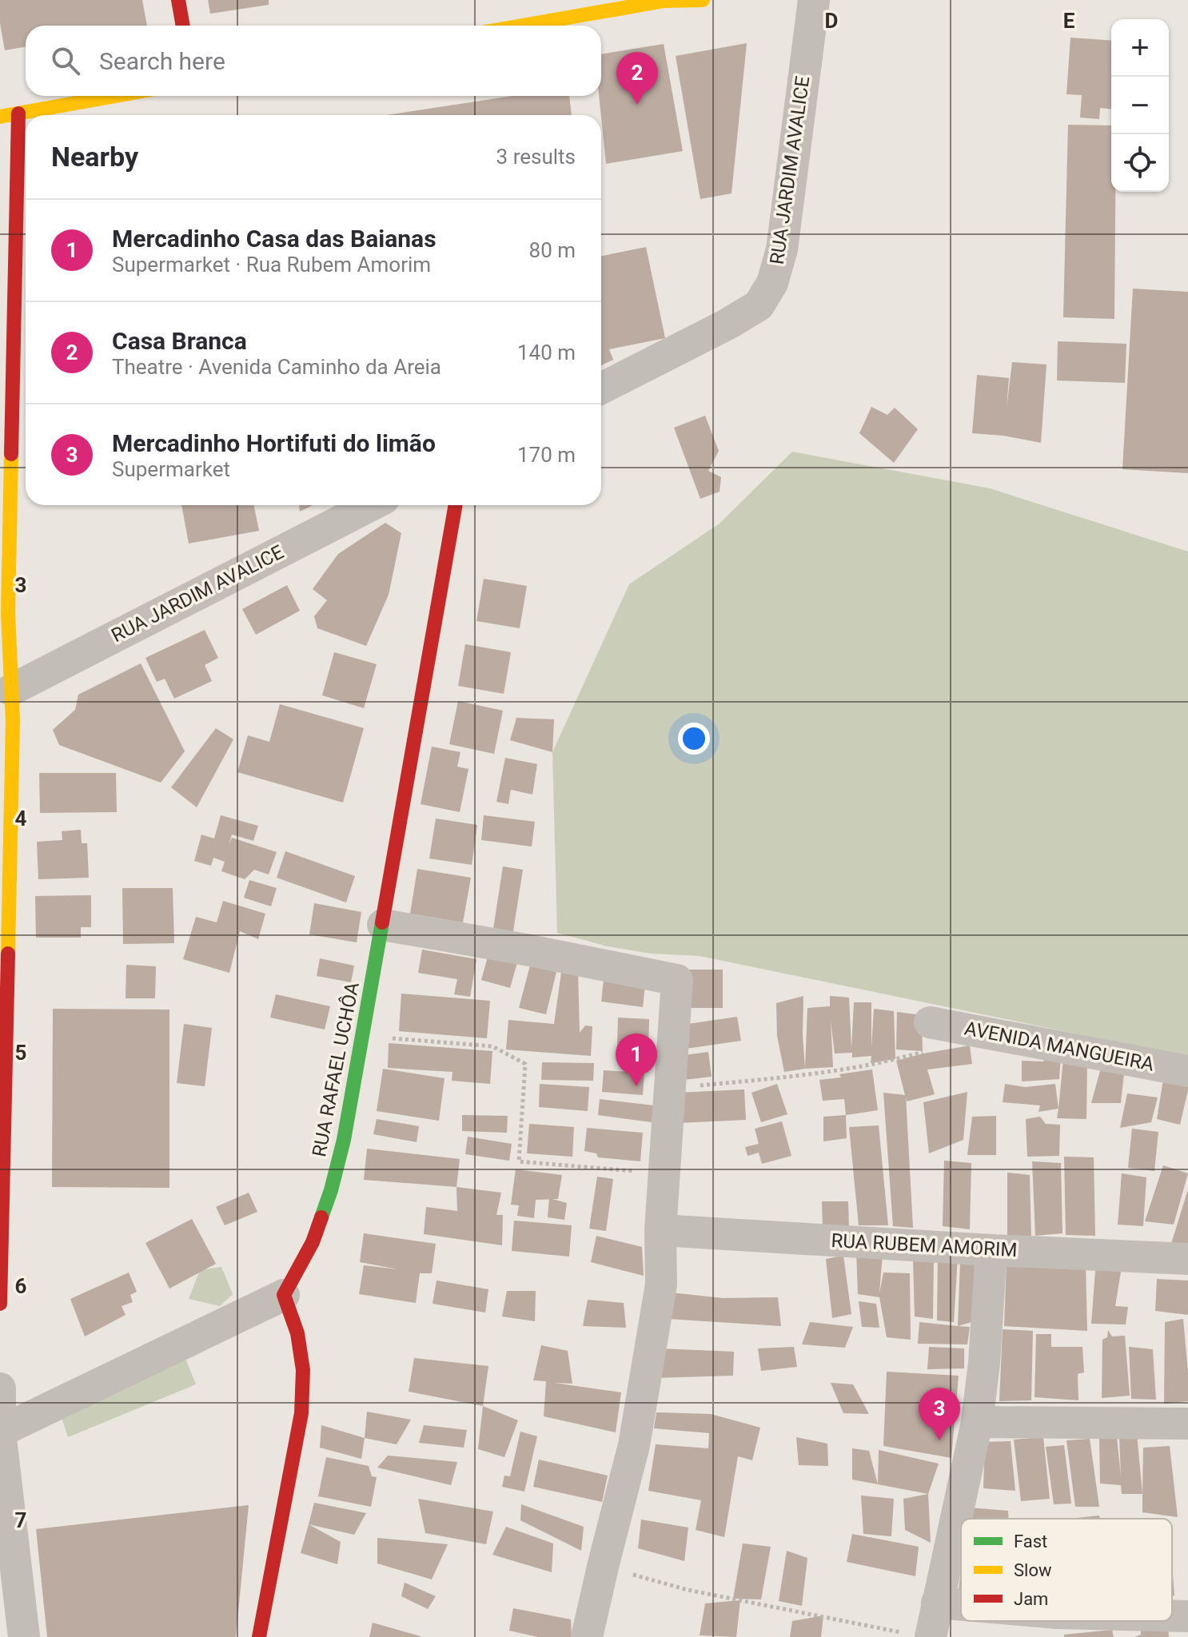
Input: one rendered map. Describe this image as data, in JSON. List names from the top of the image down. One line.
{"streets":{"street":["RUA JARDIM AVALICE","AVENIDA MANGUEIRA","RUA RAFAEL UCHÔA","RUA RUBEM AMORIM"]},"legend":["Fast","Slow","Jam"],"page":{"map_buttons":["+","−"],"search":"Search here","pins":["2","1","3"],"heading":["Nearby","3 results"],"list":[{"mark":"1","name":"Mercadinho Casa das Baianas","note":"Supermarket · Rua Rubem Amorim","value":"80 m"},{"mark":"2","name":"Casa Branca","note":"Theatre · Avenida Caminho da Areia","value":"140 m"},{"mark":"3","name":"Mercadinho Hortifuti do limão","note":"Supermarket","value":"170 m"}]},"grid":{"columns":["D","E"],"rows":["3","4","5","6","7"]}}
